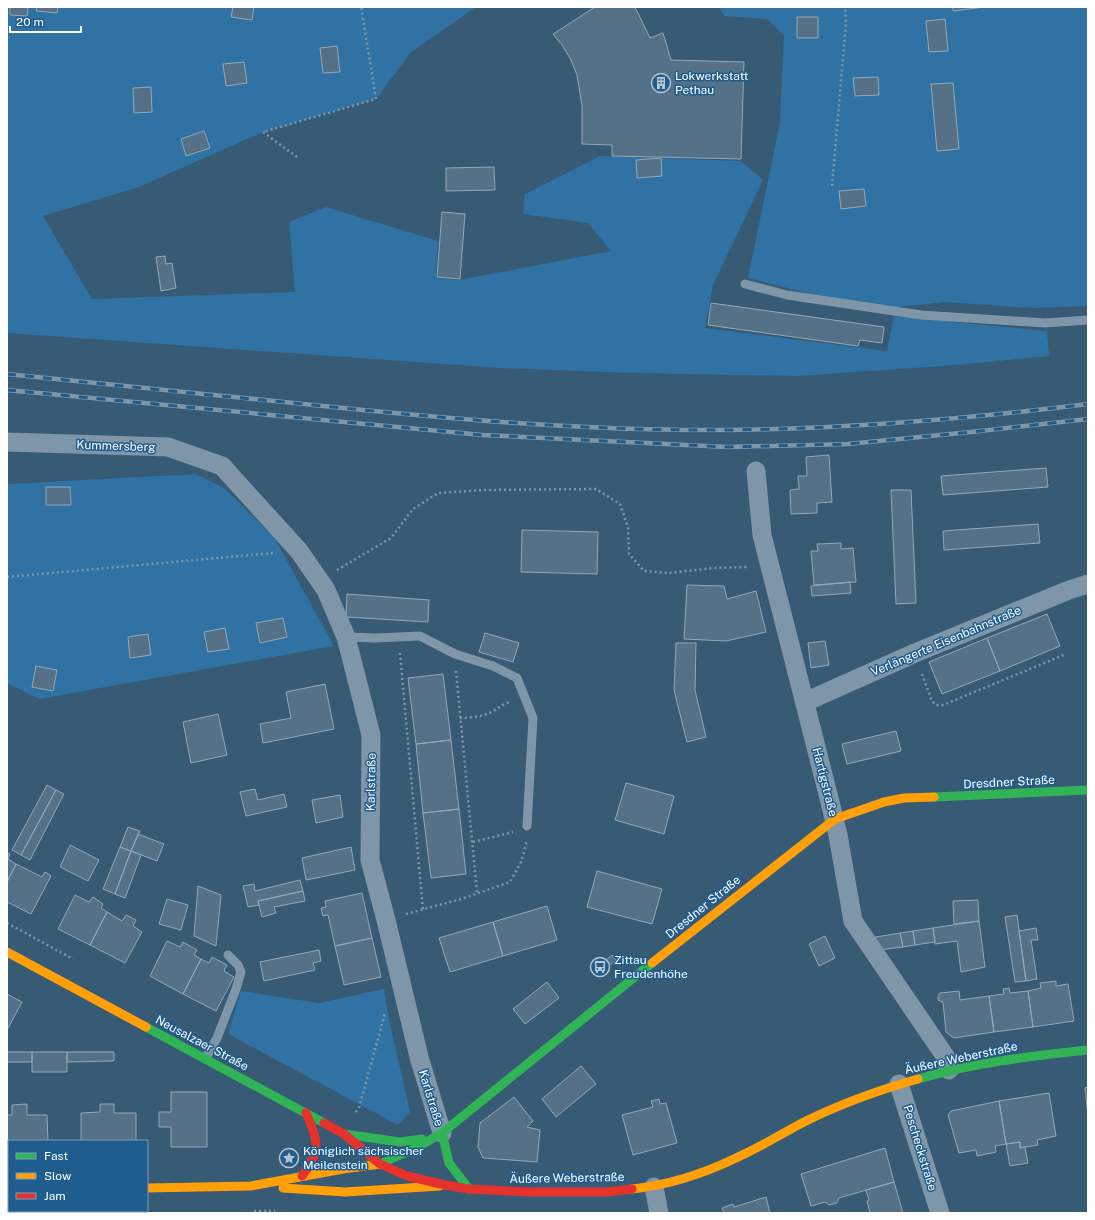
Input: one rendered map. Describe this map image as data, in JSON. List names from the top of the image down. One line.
{"streets":{"main road":["Dresdner Straße","Neusalzaer Straße","Äußere Weberstraße"],"street":["Kummersberg","Verlängerte Eisenbahnstraße","Karlstraße","Hartigstraße","Pescheckstraße"]},"crossings":[["Kummersberg","Karlstraße"],["Verlängerte Eisenbahnstraße","Hartigstraße"],["Karlstraße","Dresdner Straße"],["Hartigstraße","Dresdner Straße"],["Hartigstraße","Äußere Weberstraße"],["Dresdner Straße","Neusalzaer Straße"],["Dresdner Straße","Äußere Weberstraße"],["Neusalzaer Straße","Äußere Weberstraße"],["Äußere Weberstraße","Pescheckstraße"]],"places":{"building":["Lokwerkstatt Pethau"],"bus stop":["Zittau Freudenhöhe"],"place":["Königlich sächsischer Meilenstein"]},"legend":["Fast","Slow","Jam"],"scale_bar":"20 m"}
